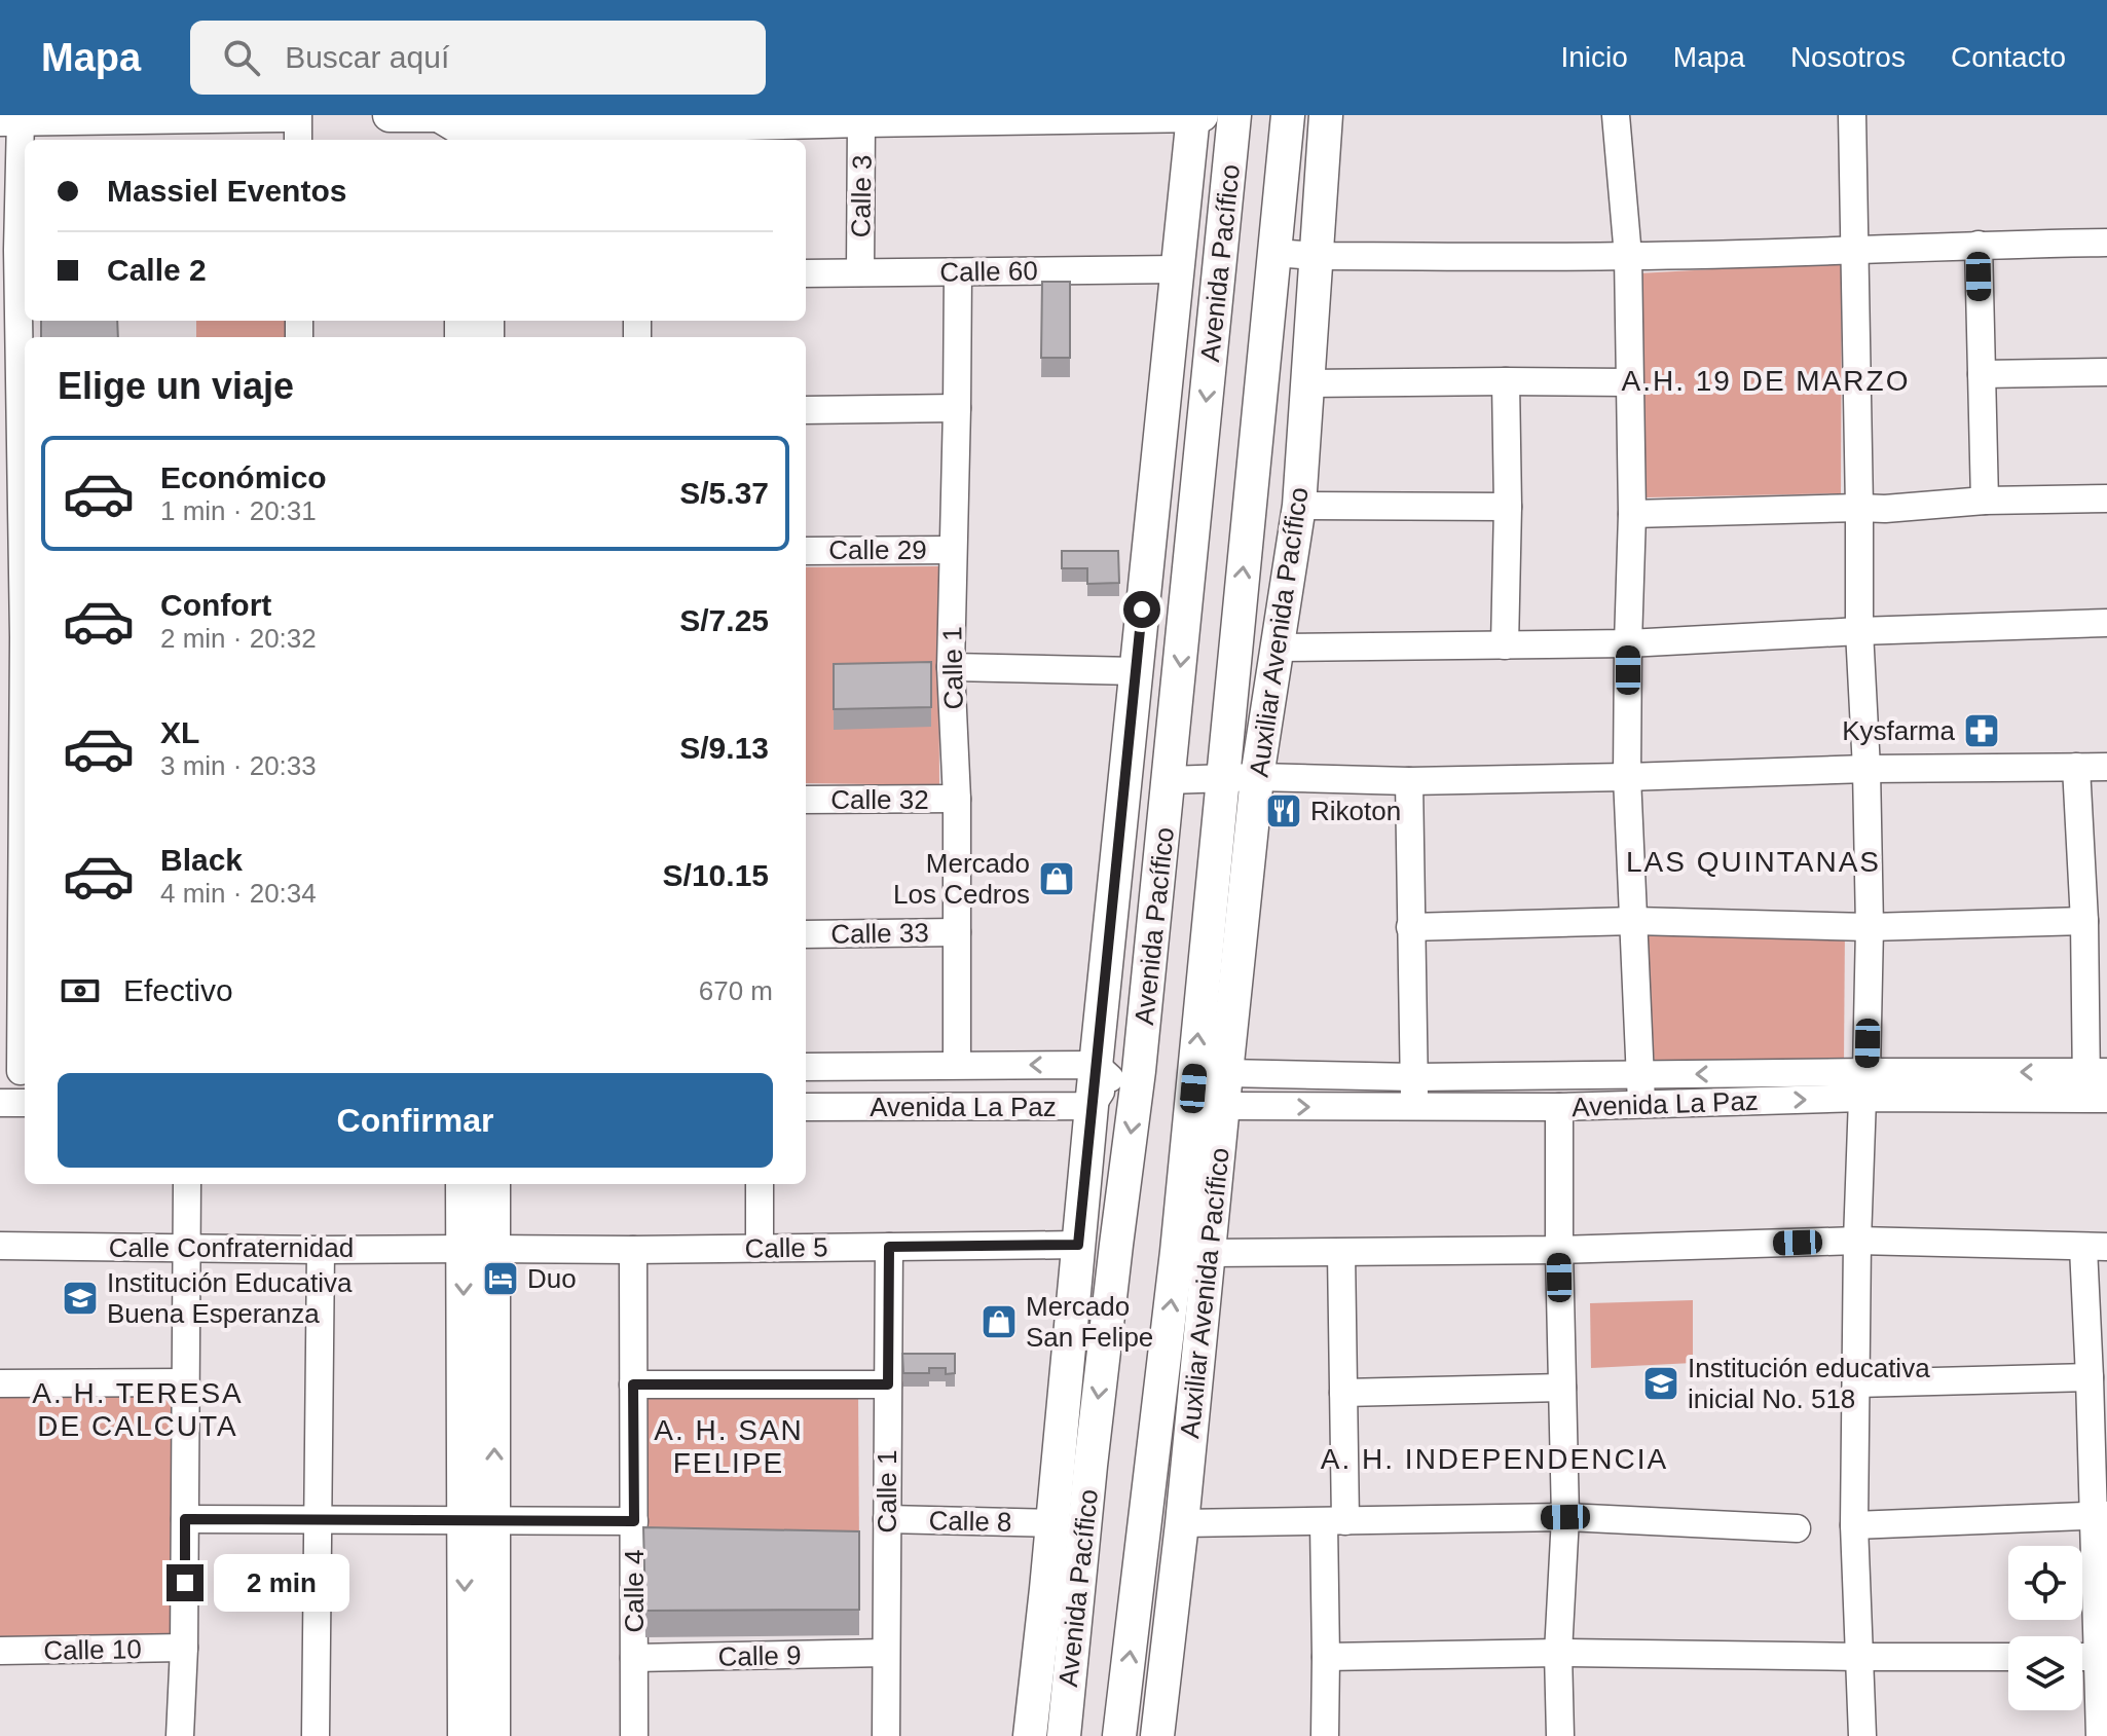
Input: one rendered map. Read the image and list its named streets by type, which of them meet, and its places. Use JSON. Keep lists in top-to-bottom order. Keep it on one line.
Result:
{"streets":{"main road":["Avenida Pacífico","Auxiliar Avenida Pacífico"],"street":["Calle 3","Calle 60","Calle 29","Calle 1","Calle 32","Calle 33","Avenida La Paz","Calle Confraternidad","Calle 5","Calle 8","Calle 4","Calle 10","Calle 9"]},"crossings":[["Calle 3","Calle 60"],["Calle 60","Calle 1"],["Calle 29","Calle 1"],["Auxiliar Avenida Pacífico","Avenida La Paz"],["Calle 1","Calle 32"],["Calle 1","Calle 33"],["Calle 1","Calle 5"],["Calle 1","Calle 8"],["Calle 1","Calle 9"],["Calle Confraternidad","Calle 5"],["Calle 5","Calle 4"],["Calle 4","Calle 9"]],"districts":["A.H. 19 DE MARZO","LAS QUINTANAS","A. H. TERESA DE CALCUTA","A. H. SAN FELIPE","A. H. INDEPENDENCIA"],"places":{"pharmacy":["Kysfarma"],"restaurant":["Rikoton"],"shop":["Mercado Los Cedros","Mercado San Felipe"],"hotel":["Duo"],"school or university":["Institución Educativa Buena Esperanza","Institución educativa inicial No. 518"]},"page":{"header":"Mapa","search":"Buscar aquí","nav":["Inicio","Mapa","Nosotros","Contacto"],"banner":["Massiel Eventos","Calle 2"],"heading":"Elige un viaje","list":[{"name":"Económico","note":"1 min · 20:31","value":"S/5.37"},{"name":"Confort","note":"2 min · 20:32","value":"S/7.25"},{"name":"XL","note":"3 min · 20:33","value":"S/9.13"},{"name":"Black","note":"4 min · 20:34","value":"S/10.15"}],"pay":["Efectivo","670 m"],"buttons":"Confirmar","bubble":"2 min"}}
